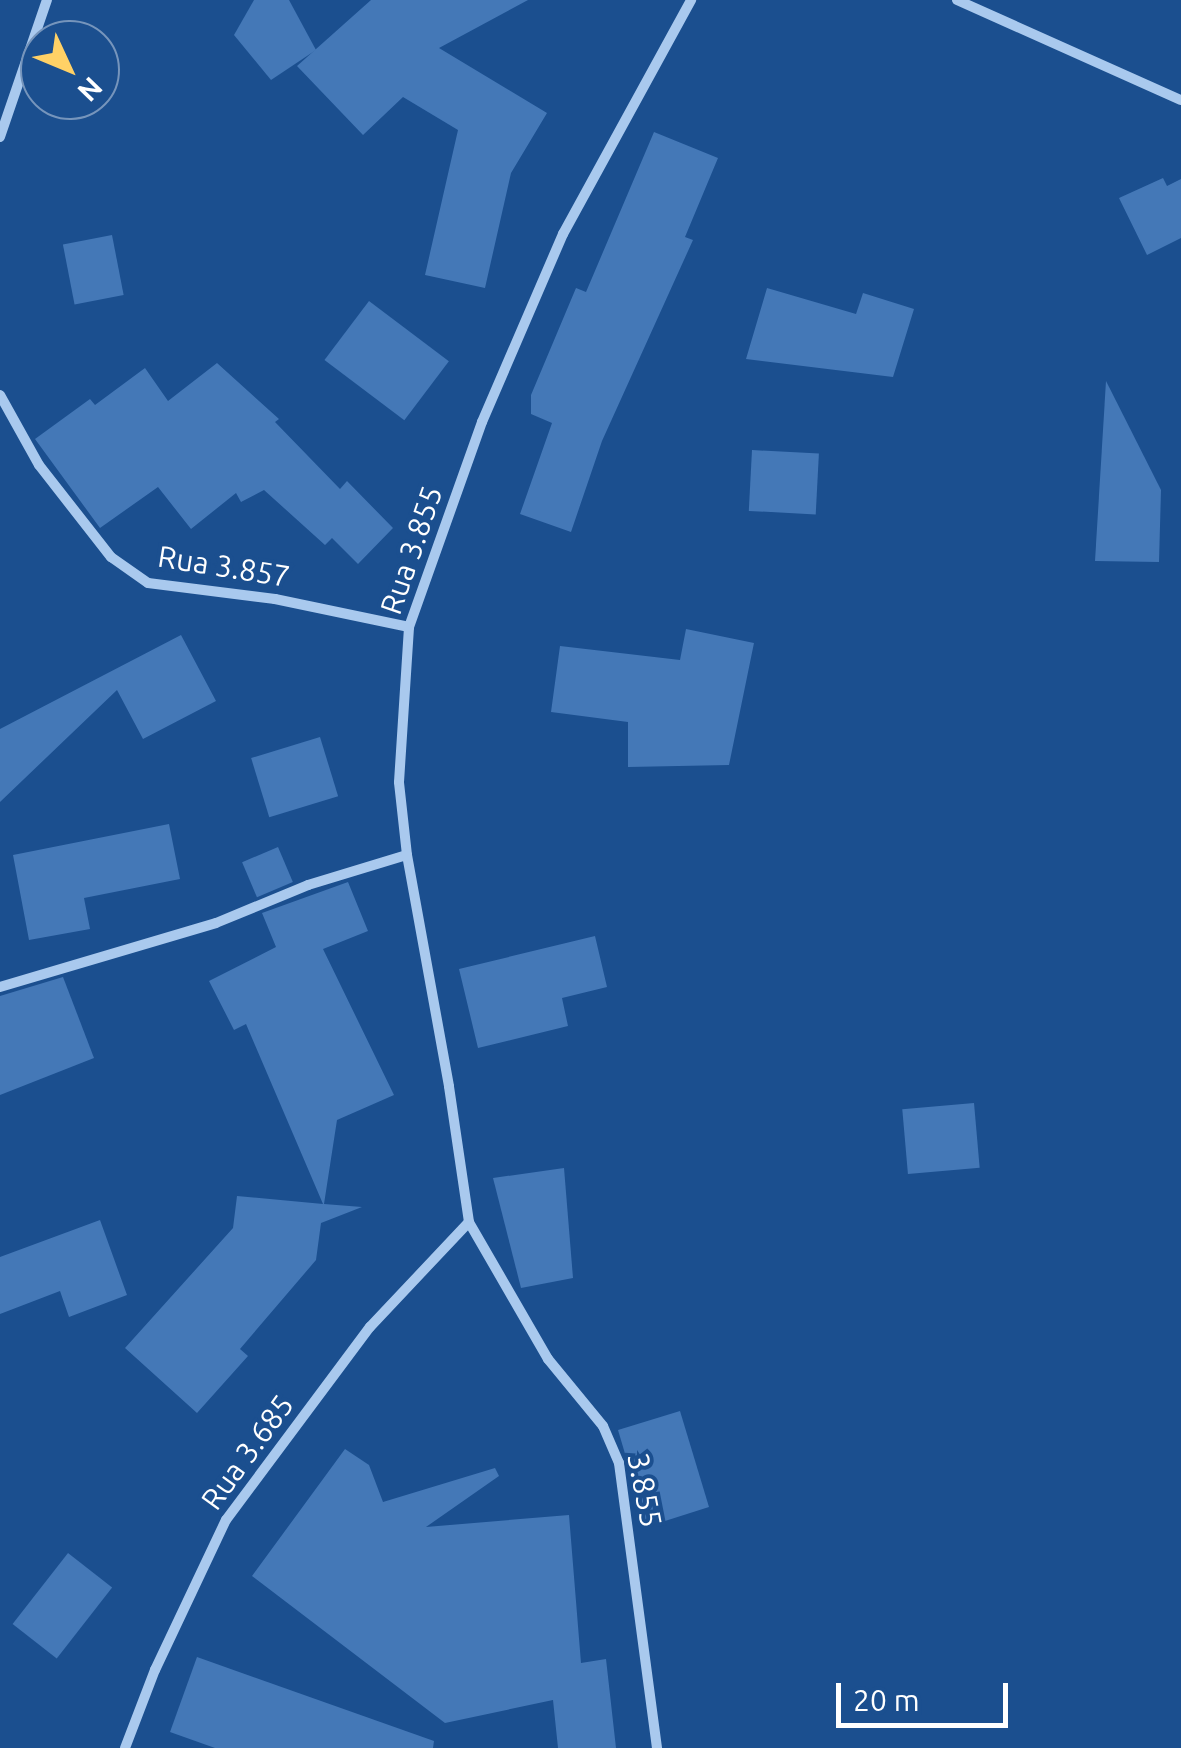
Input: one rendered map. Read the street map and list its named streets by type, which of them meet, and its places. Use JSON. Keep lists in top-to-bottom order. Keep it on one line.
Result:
{"streets":{"street":["Rua 3.855","Rua 3.857","Rua 3.685","3.855"]},"crossings":[["Rua 3.855","Rua 3.857"],["Rua 3.855","Rua 3.685"],["Rua 3.855","3.855"],["Rua 3.685","3.855"]],"scale_bar":"20 m","north":"bottom right"}
